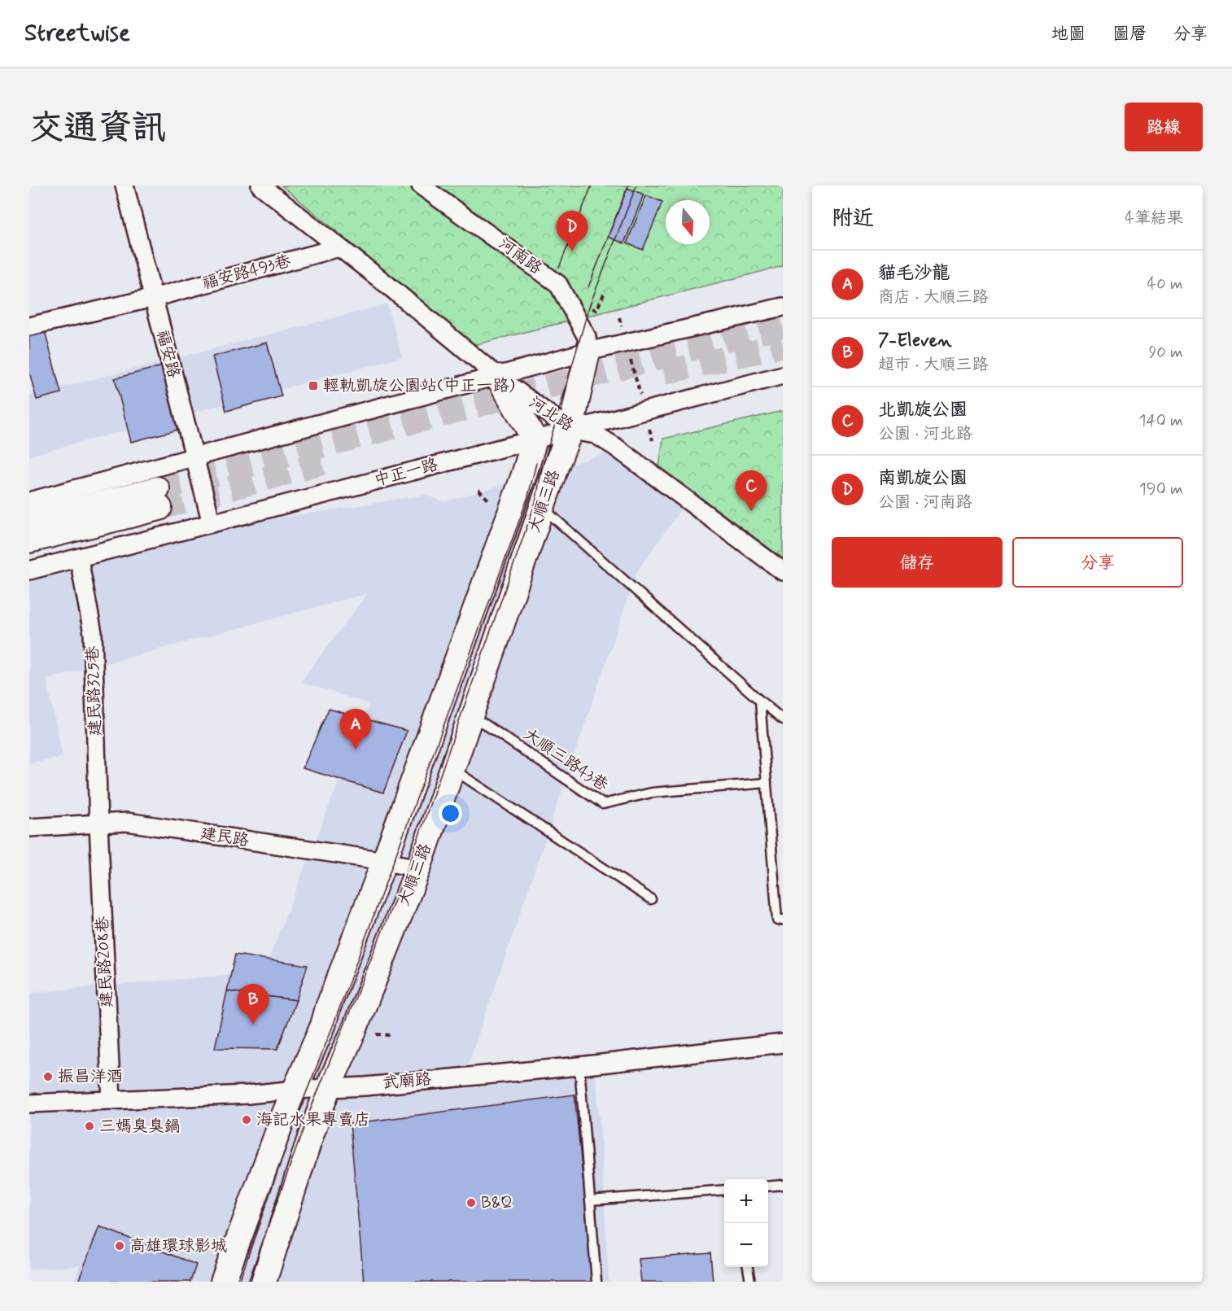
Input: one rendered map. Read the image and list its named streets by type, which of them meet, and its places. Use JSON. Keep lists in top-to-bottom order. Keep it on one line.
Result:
{"streets":{"street":["河南路","福安路493巷","福安路","河北路","中正一路","大順三路","建民路325巷","建民路","建民路208巷","武廟路"],"lane":["大順三路43巷"]},"crossings":[["河南路","大順三路"],["福安路493巷","福安路"],["福安路493巷","河北路"],["福安路","中正一路"],["河北路","中正一路"],["河北路","大順三路"],["中正一路","大順三路"],["中正一路","建民路325巷"],["大順三路","大順三路43巷"],["大順三路","建民路"],["大順三路","武廟路"],["建民路325巷","建民路"],["建民路325巷","建民路208巷"],["建民路","建民路208巷"],["建民路208巷","武廟路"]],"places":{"transit":["輕軌凱旋公園站(中正一路)"],"other":["振昌洋酒","海記水果專賣店","三媽臭臭鍋","B&Q","高雄環球影城"]},"north":"bottom","page":{"header":"Streetwise","nav":["地圖","圖層","分享"],"buttons":["路線",["儲存","分享"]],"title":"交通資訊","heading":["附近","4筆結果"],"pins":["D","C","A","B"],"list":[{"mark":"A","name":"貓毛沙龍","note":"商店 · 大順三路","value":"40 m"},{"mark":"B","name":"7-Eleven","note":"超市 · 大順三路","value":"90 m"},{"mark":"C","name":"北凱旋公園","note":"公園 · 河北路","value":"140 m"},{"mark":"D","name":"南凱旋公園","note":"公園 · 河南路","value":"190 m"}],"map_buttons":["+","−"]}}
